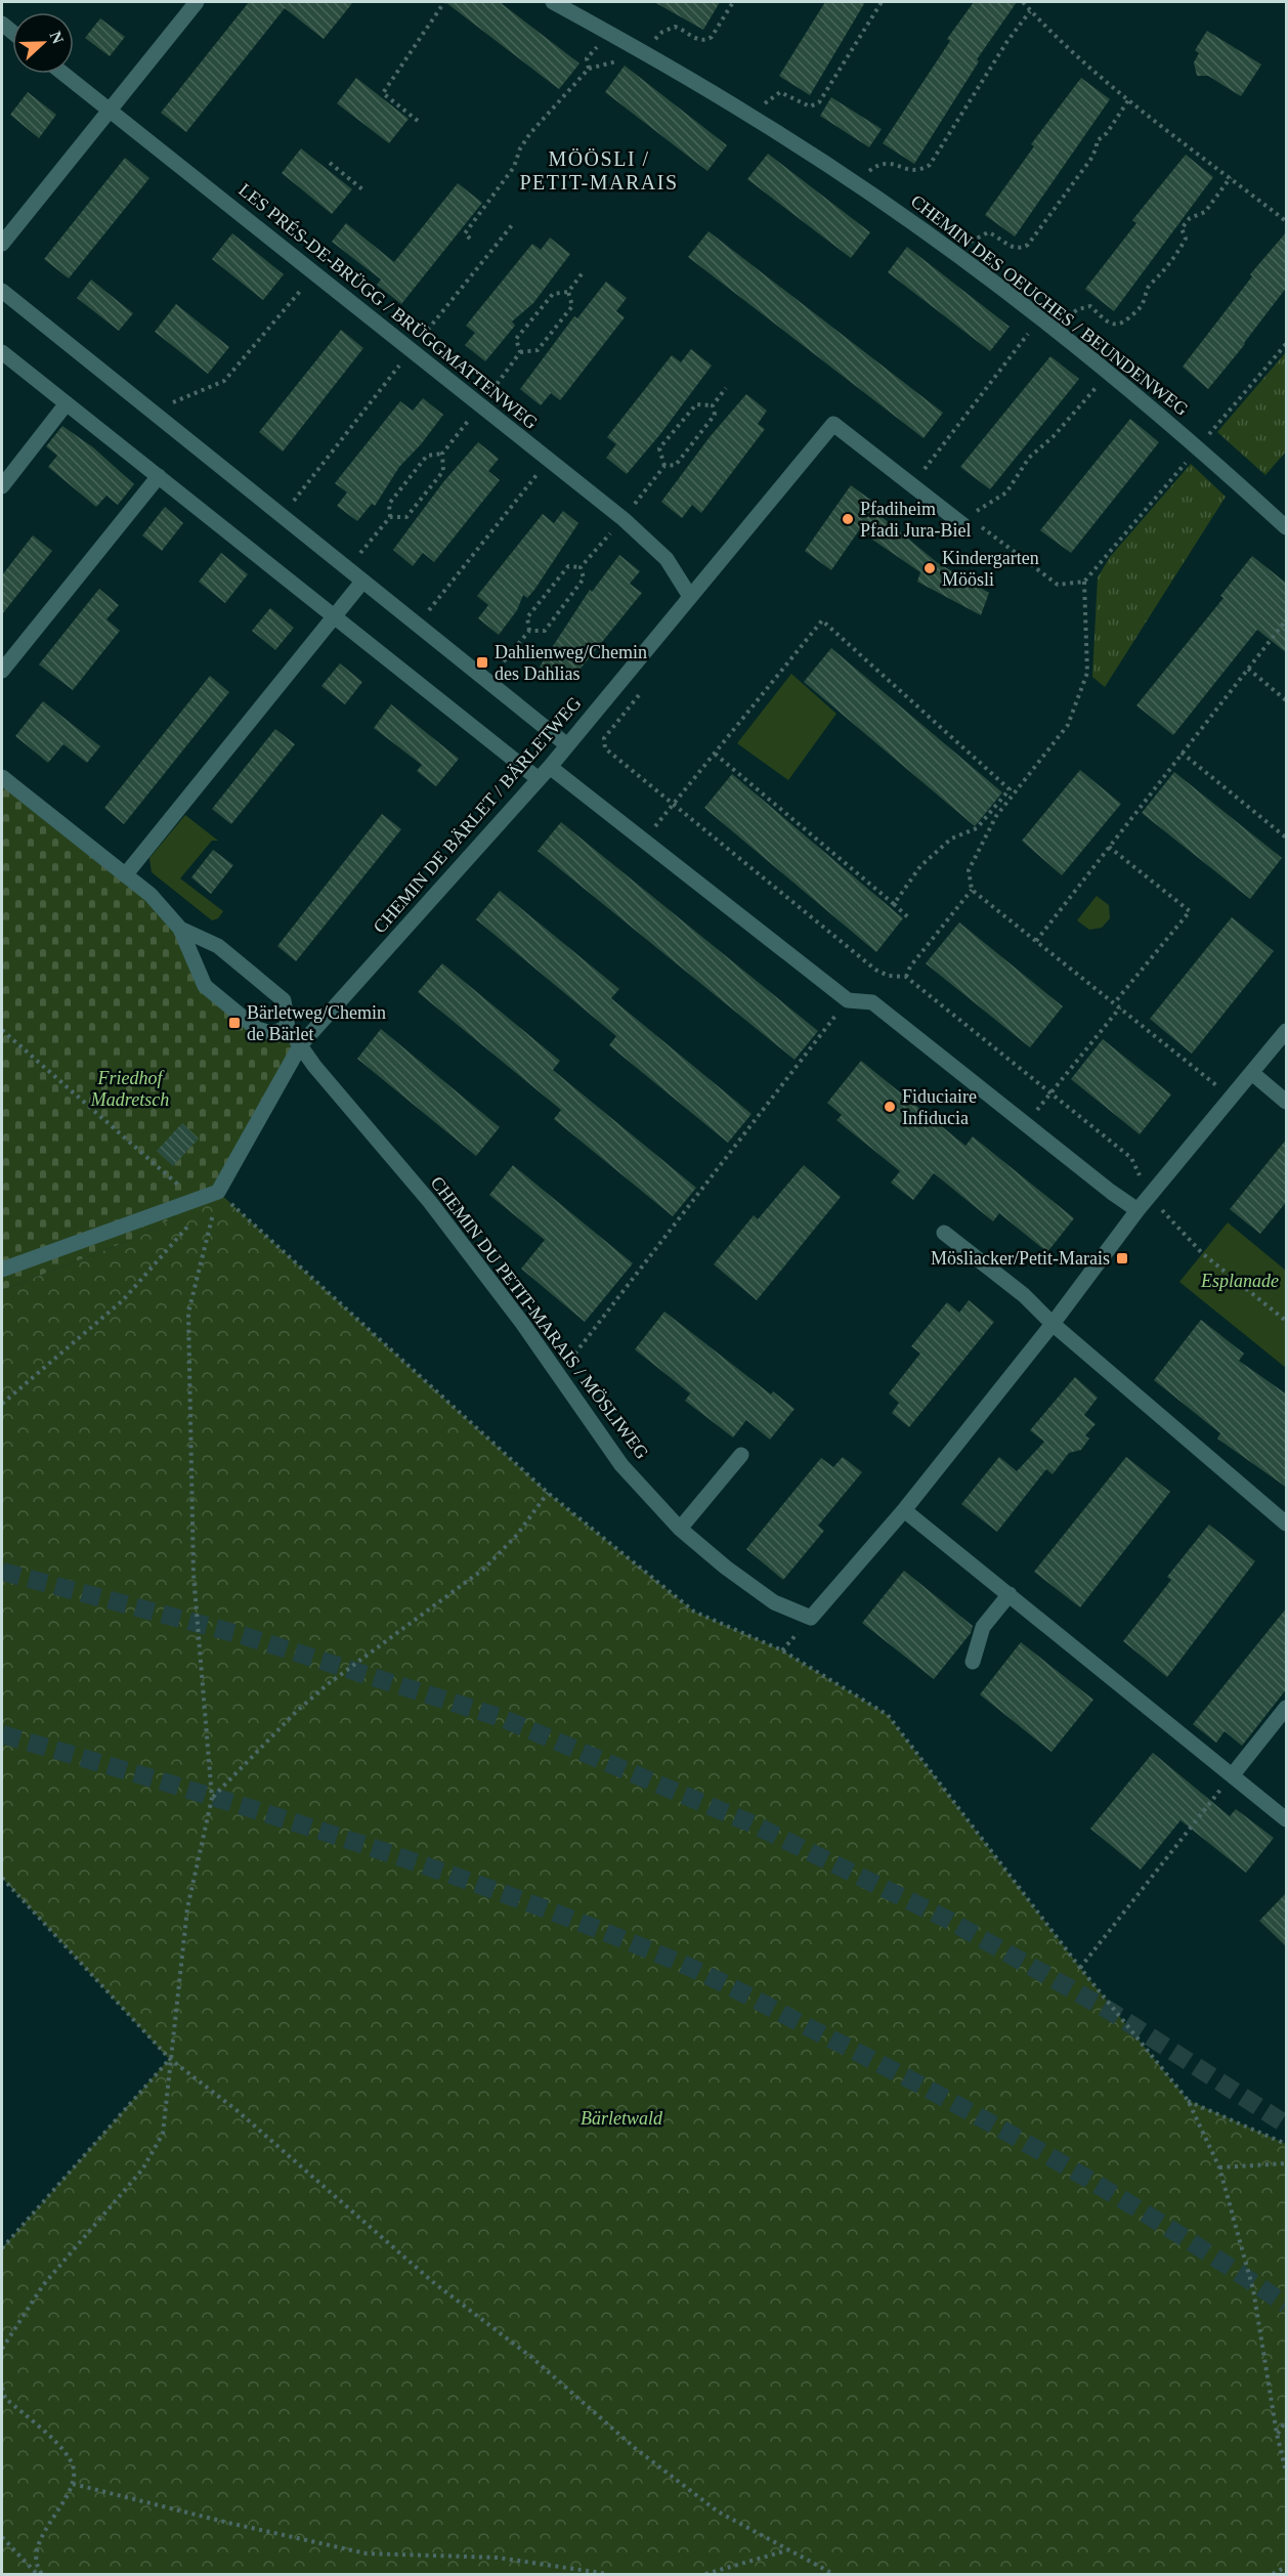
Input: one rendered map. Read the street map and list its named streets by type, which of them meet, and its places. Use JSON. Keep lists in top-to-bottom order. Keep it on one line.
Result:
{"streets":{"street":["CHEMIN DES OEUCHES / BEUNDENWEG","LES PRÉS-DE-BRÜGG / BRÜGGMATTENWEG","CHEMIN DE BÄRLET / BÄRLETWEG","CHEMIN DU PETIT-MARAIS / MÖSLIWEG"]},"crossings":[["LES PRÉS-DE-BRÜGG / BRÜGGMATTENWEG","CHEMIN DE BÄRLET / BÄRLETWEG"],["CHEMIN DE BÄRLET / BÄRLETWEG","CHEMIN DU PETIT-MARAIS / MÖSLIWEG"]],"districts":["MÖÖSLI / PETIT-MARAIS"],"parks":["Friedhof Madretsch","Esplanade","Bärletwald"],"places":{"other":["Pfadiheim Pfadi Jura-Biel","Kindergarten Möösli","Fiduciaire Infiducia"],"transit":["Dahlienweg/Chemin des Dahlias","Bärletweg/Chemin de Bärlet","Mösliacker/Petit-Marais"]},"north":"right"}
